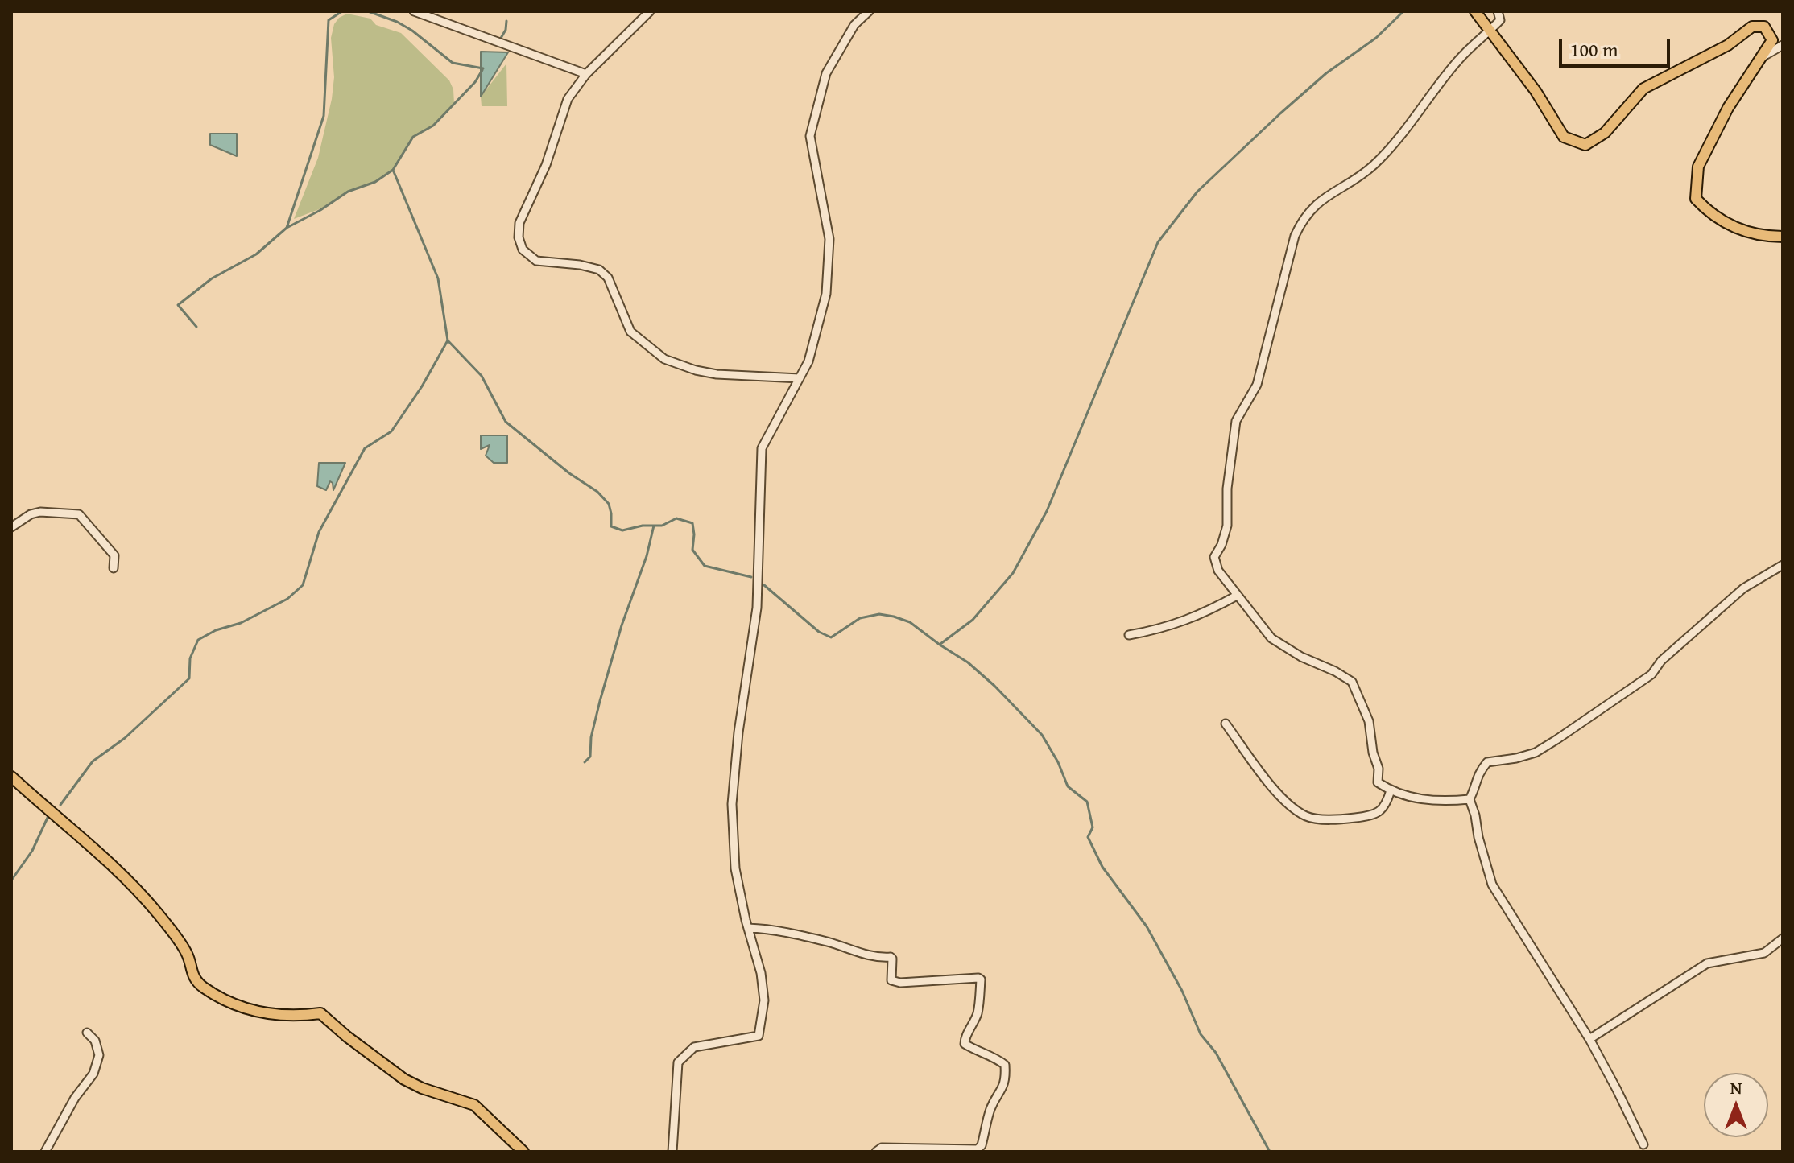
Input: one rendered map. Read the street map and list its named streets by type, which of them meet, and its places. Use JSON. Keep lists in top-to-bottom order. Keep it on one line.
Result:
{"scale_bar":"100 m","north":"top"}
